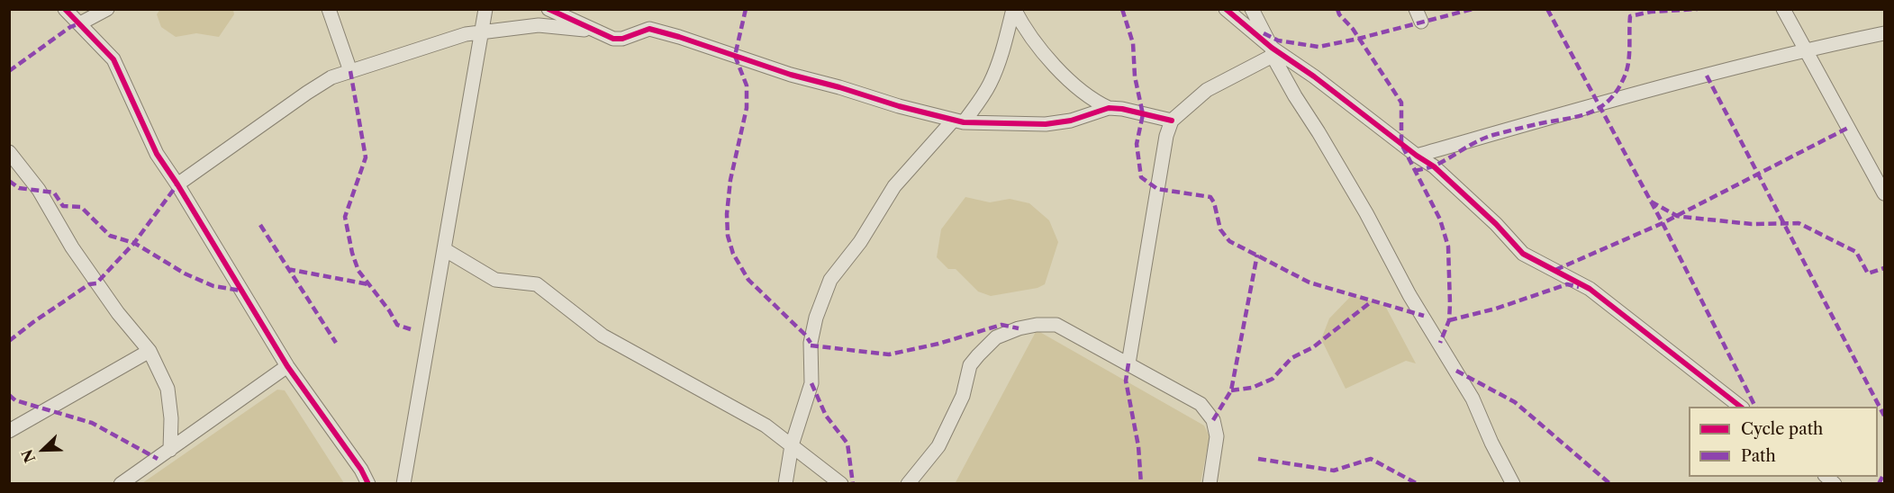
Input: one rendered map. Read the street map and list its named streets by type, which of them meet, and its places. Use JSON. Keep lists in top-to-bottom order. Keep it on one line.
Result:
{"legend":["Cycle path","Path"],"north":"bottom left"}
